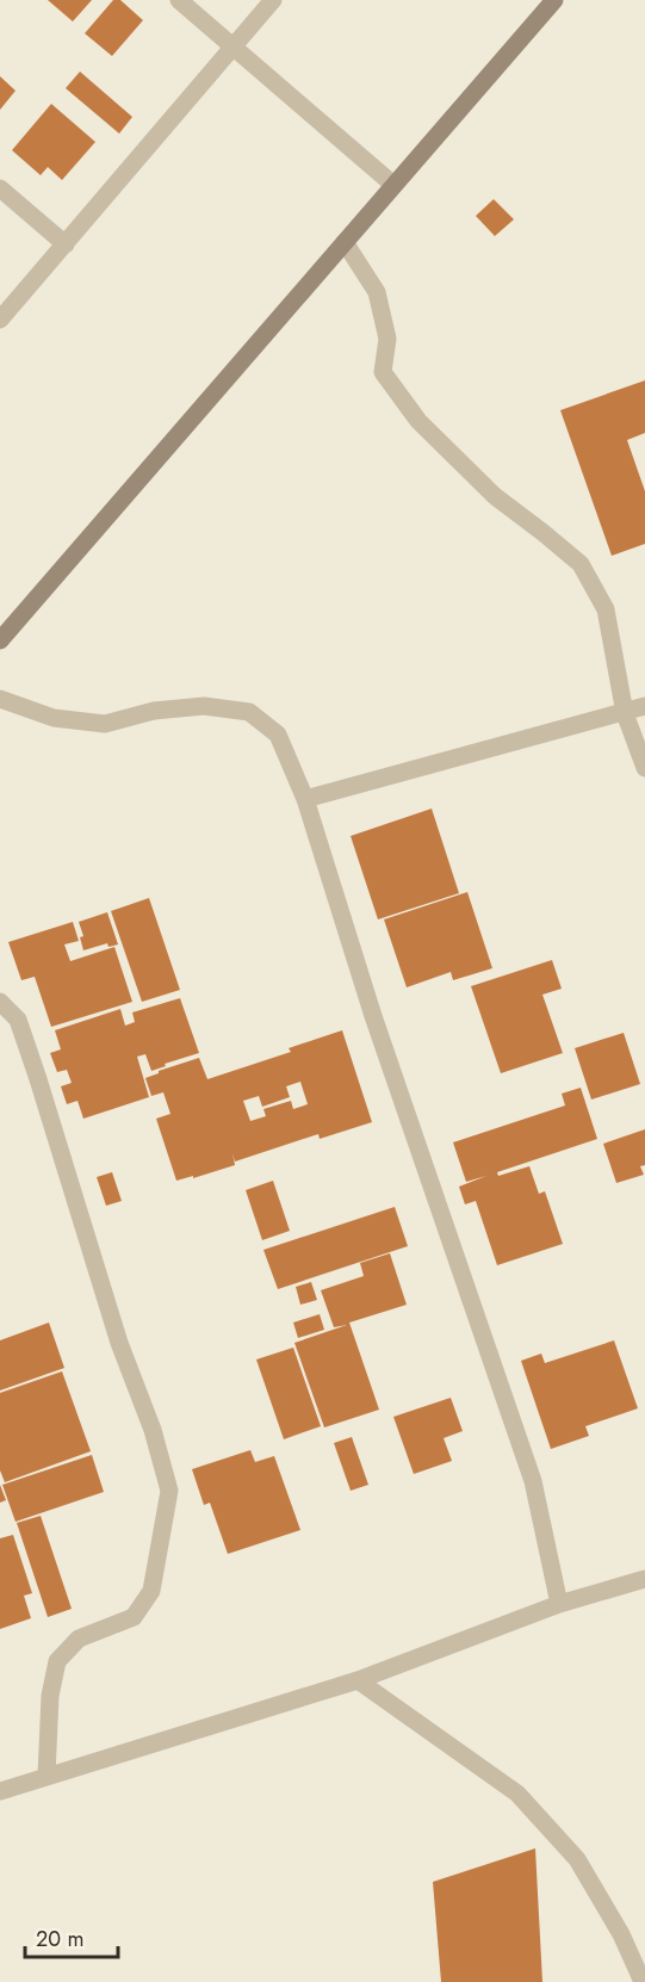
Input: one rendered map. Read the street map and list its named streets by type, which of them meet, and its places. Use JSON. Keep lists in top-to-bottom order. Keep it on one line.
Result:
{"scale_bar":"20 m"}
